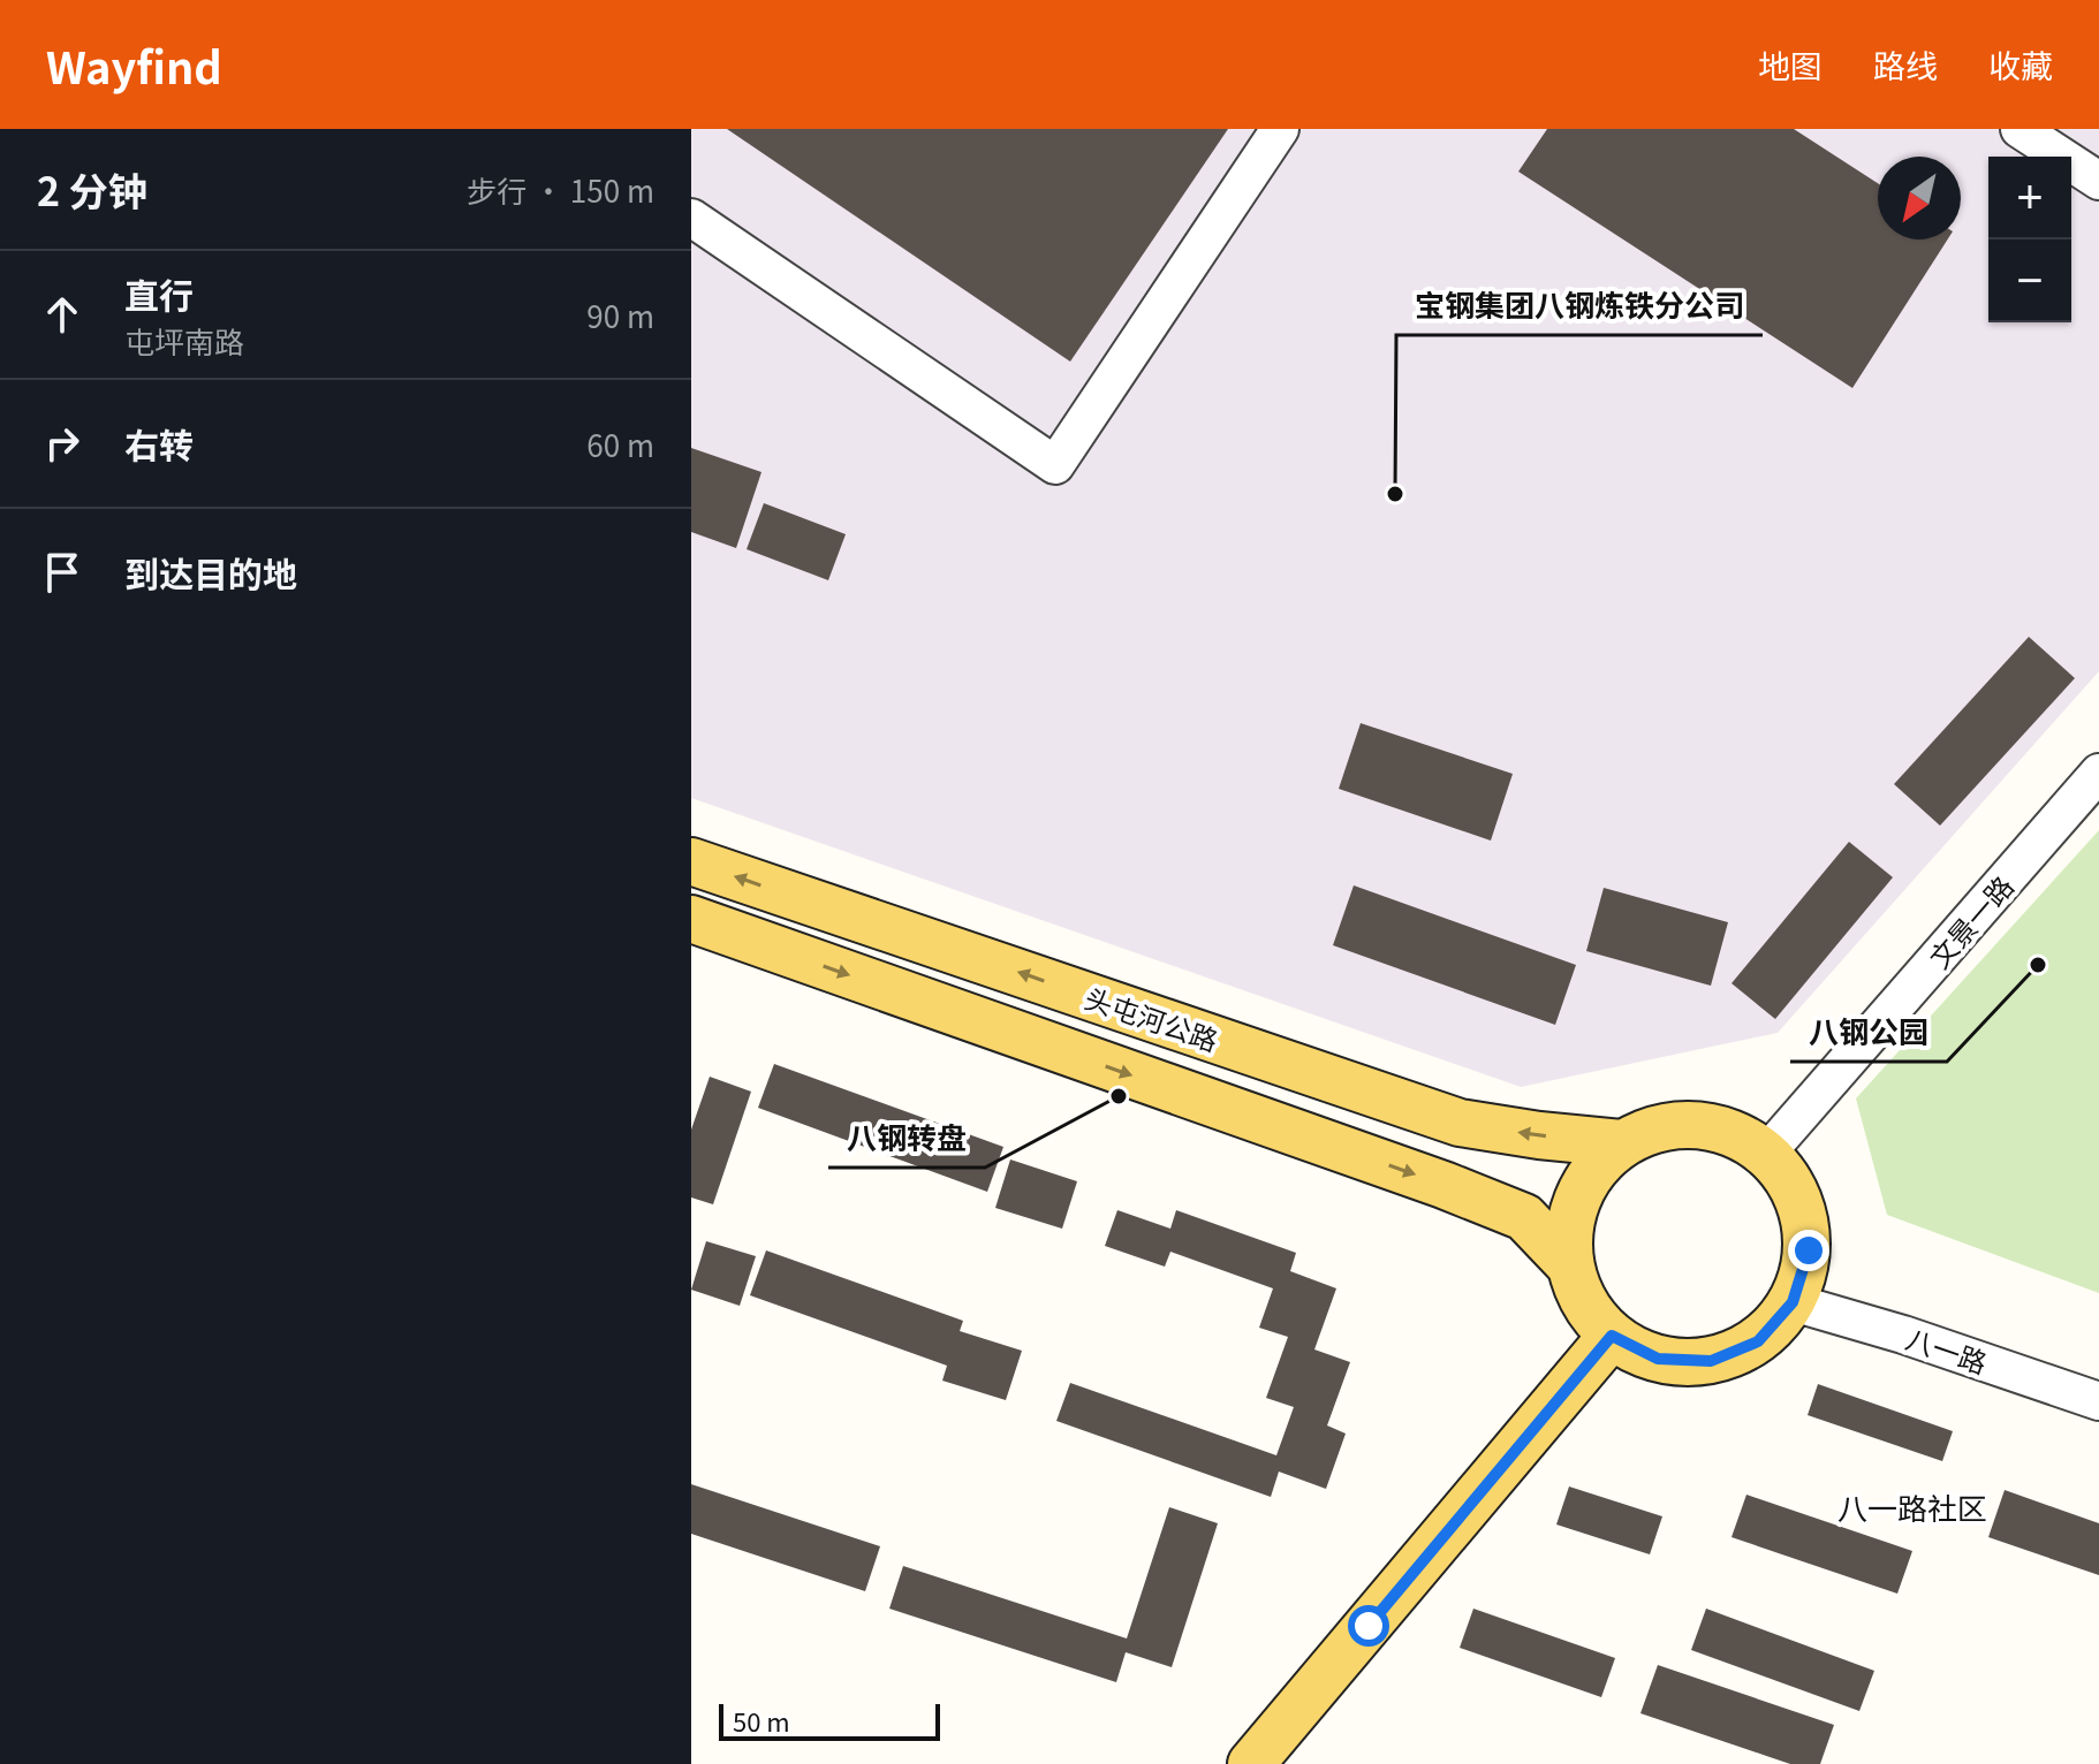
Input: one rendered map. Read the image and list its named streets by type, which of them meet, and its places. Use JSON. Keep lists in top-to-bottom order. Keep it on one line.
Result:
{"streets":{"main road":["头屯河公路"],"street":["文景一路","八一路"]},"crossings":[["文景一路","头屯河公路"],["文景一路","八一路"],["头屯河公路","八一路"]],"districts":["八一路社区"],"places":["宝钢集团八钢炼铁分公司","八钢公园","八钢转盘"],"scale_bar":"50 m","north":"bottom left","page":{"header":"Wayfind","nav":["地图","路线","收藏"],"heading":["2 分钟","步行 · 150 m"],"map_buttons":["+","−"],"list":[["直行","屯坪南路","90 m"],["右转","60 m"],"到达目的地"],"scale":"50 m"}}
